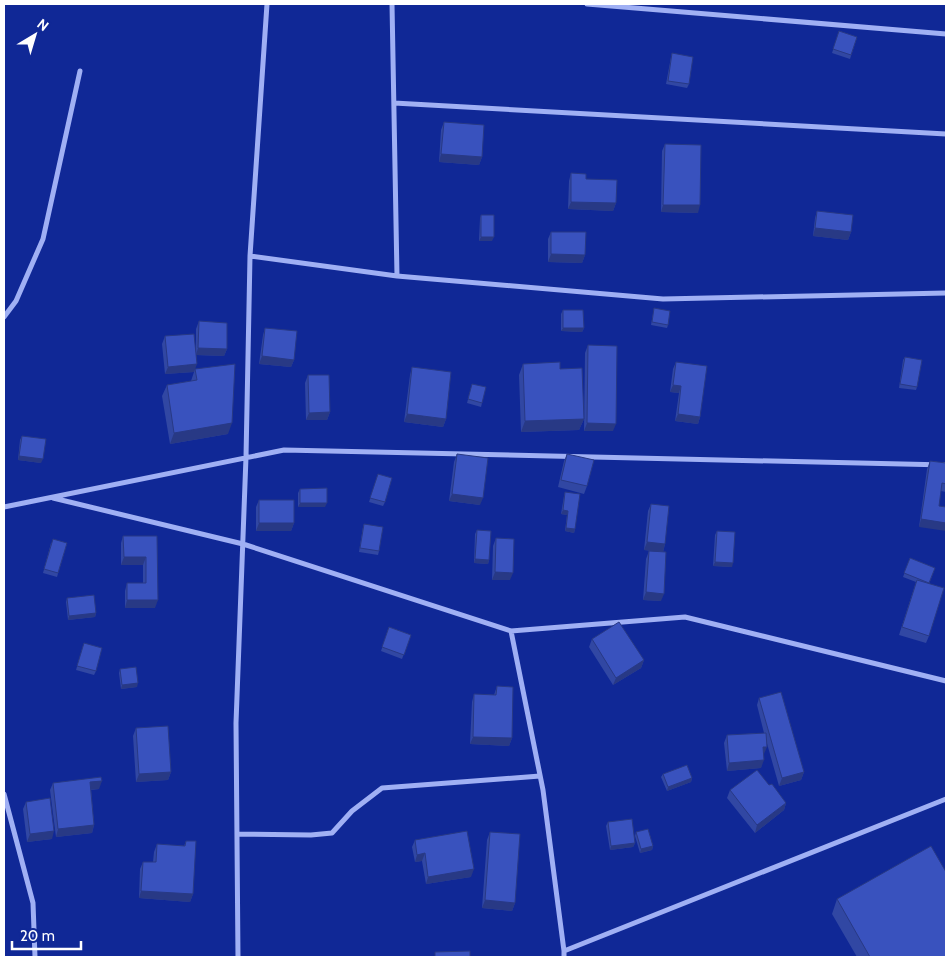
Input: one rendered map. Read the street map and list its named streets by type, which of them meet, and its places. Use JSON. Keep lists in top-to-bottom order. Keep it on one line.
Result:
{"scale_bar":"20 m","north":"top right"}
